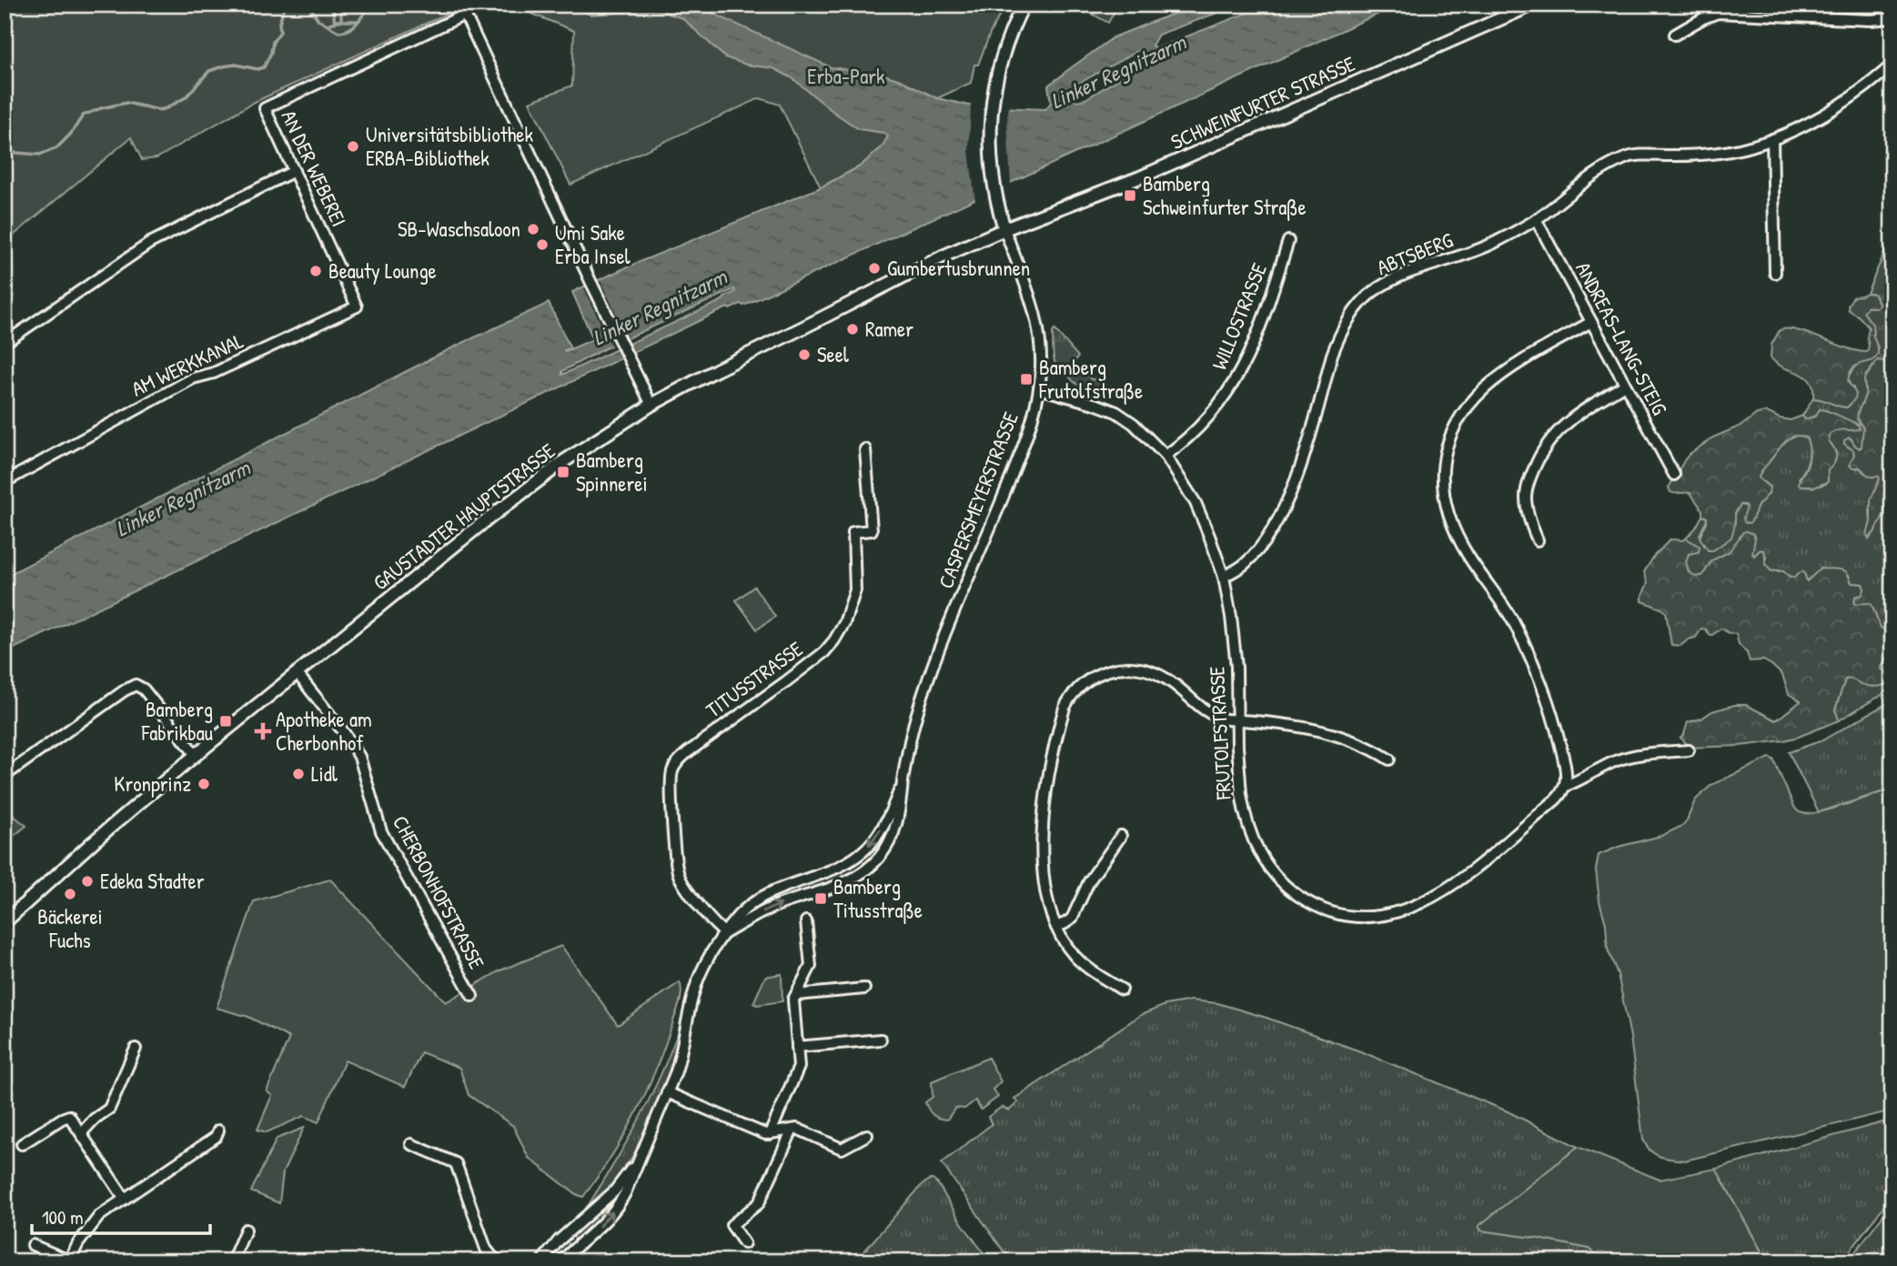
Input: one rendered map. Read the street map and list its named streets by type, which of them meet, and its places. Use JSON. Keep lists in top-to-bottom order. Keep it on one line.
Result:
{"streets":{"street":["SCHWEINFURTER STRASSE","AN DER WEBEREI","ABTSBERG","WILLOSTRASSE","ANDREAS-LANG-STEIG","AM WERKKANAL","CASPERSMEYERSTRASSE","GAUSTADTER HAUPTSTRASSE","TITUSSTRASSE","FRUTOLFSTRASSE","CHERBONHOFSTRASSE"]},"crossings":[["SCHWEINFURTER STRASSE","CASPERSMEYERSTRASSE"],["SCHWEINFURTER STRASSE","GAUSTADTER HAUPTSTRASSE"],["AN DER WEBEREI","AM WERKKANAL"],["AN DER WEBEREI","GAUSTADTER HAUPTSTRASSE"],["ABTSBERG","ANDREAS-LANG-STEIG"],["ABTSBERG","FRUTOLFSTRASSE"],["WILLOSTRASSE","FRUTOLFSTRASSE"],["CASPERSMEYERSTRASSE","GAUSTADTER HAUPTSTRASSE"],["CASPERSMEYERSTRASSE","TITUSSTRASSE"],["CASPERSMEYERSTRASSE","FRUTOLFSTRASSE"],["GAUSTADTER HAUPTSTRASSE","CHERBONHOFSTRASSE"]],"water":["Linker Regnitzarm"],"parks":["Erba-Park"],"places":{"other":["Universitätsbibliothek ERBA-Bibliothek","SB-Waschsaloon","Umi Sake Erba Insel","Gumbertusbrunnen","Beauty Lounge","Ramer","Seel","Lidl","Kronprinz","Edeka Stadter","Bäckerei Fuchs"],"transit":["Bamberg Schweinfurter Straße","Bamberg Frutolfstraße","Bamberg Spinnerei","Bamberg Fabrikbau","Bamberg Titusstraße"],"health":["Apotheke am Cherbonhof"]},"scale_bar":"100 m"}
